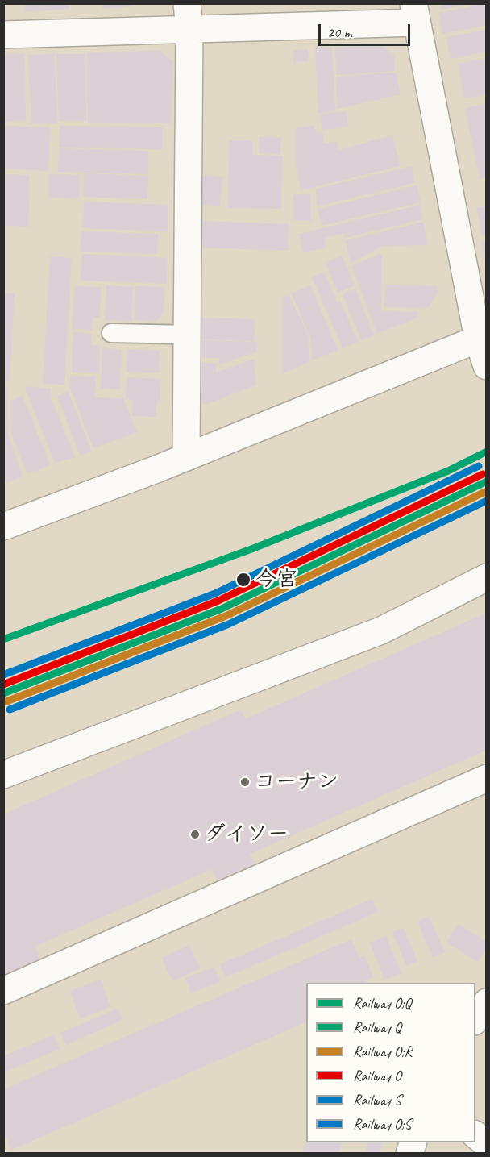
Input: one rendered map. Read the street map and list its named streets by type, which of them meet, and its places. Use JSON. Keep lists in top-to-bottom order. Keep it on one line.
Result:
{"places":["今宮","コーナン","ダイソー"],"lines":["rail line Q","rail line O;S","rail line O","rail line O;Q","rail line O;R","rail line S"],"legend":["Railway O;Q","Railway Q","Railway O;R","Railway O","Railway S","Railway O;S"],"scale_bar":"20 m"}
